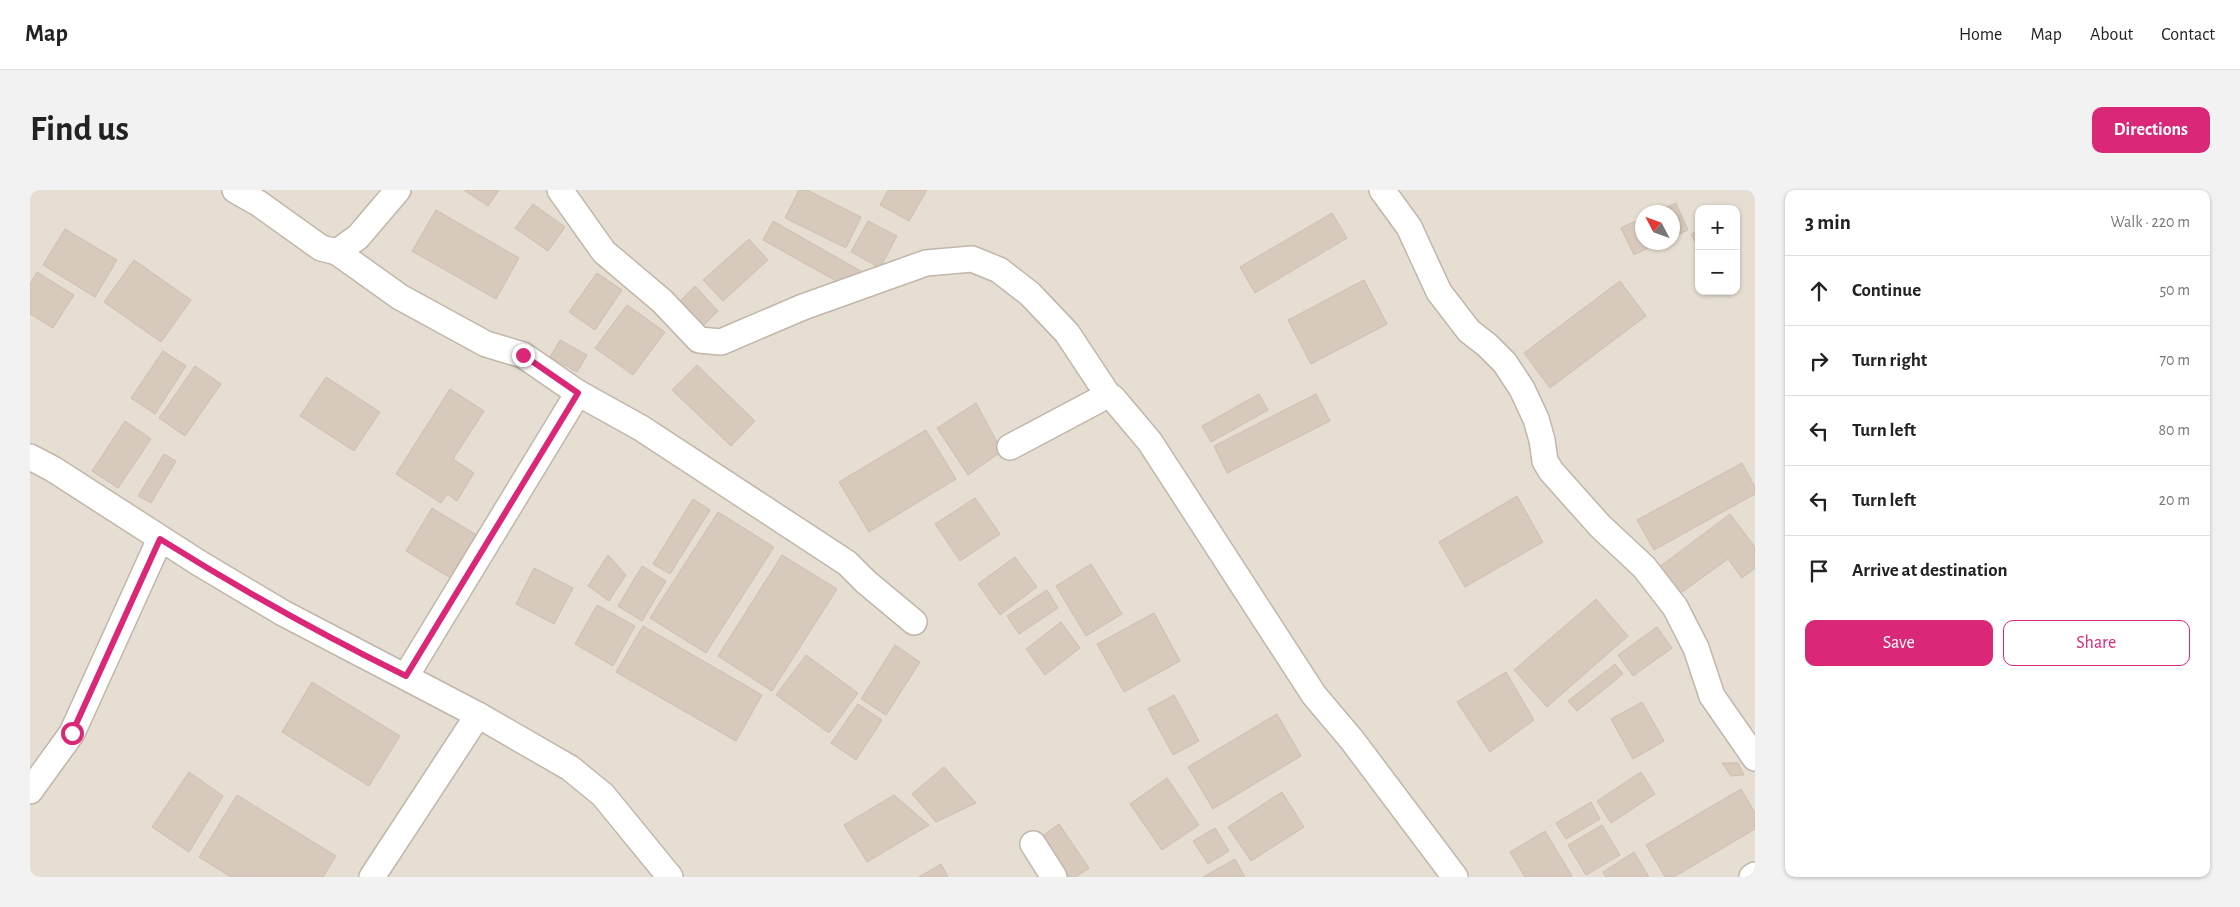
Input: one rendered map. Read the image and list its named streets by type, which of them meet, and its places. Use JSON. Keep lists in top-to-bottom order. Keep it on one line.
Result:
{"north":"top left","page":{"header":"Map","nav":["Home","Map","About","Contact"],"buttons":["Directions",["Save","Share"]],"title":"Find us","heading":["3 min","Walk · 220 m"],"map_buttons":["+","−"],"list":[["Continue","50 m"],["Turn right","70 m"],["Turn left","80 m"],["Turn left","20 m"],"Arrive at destination"]}}
